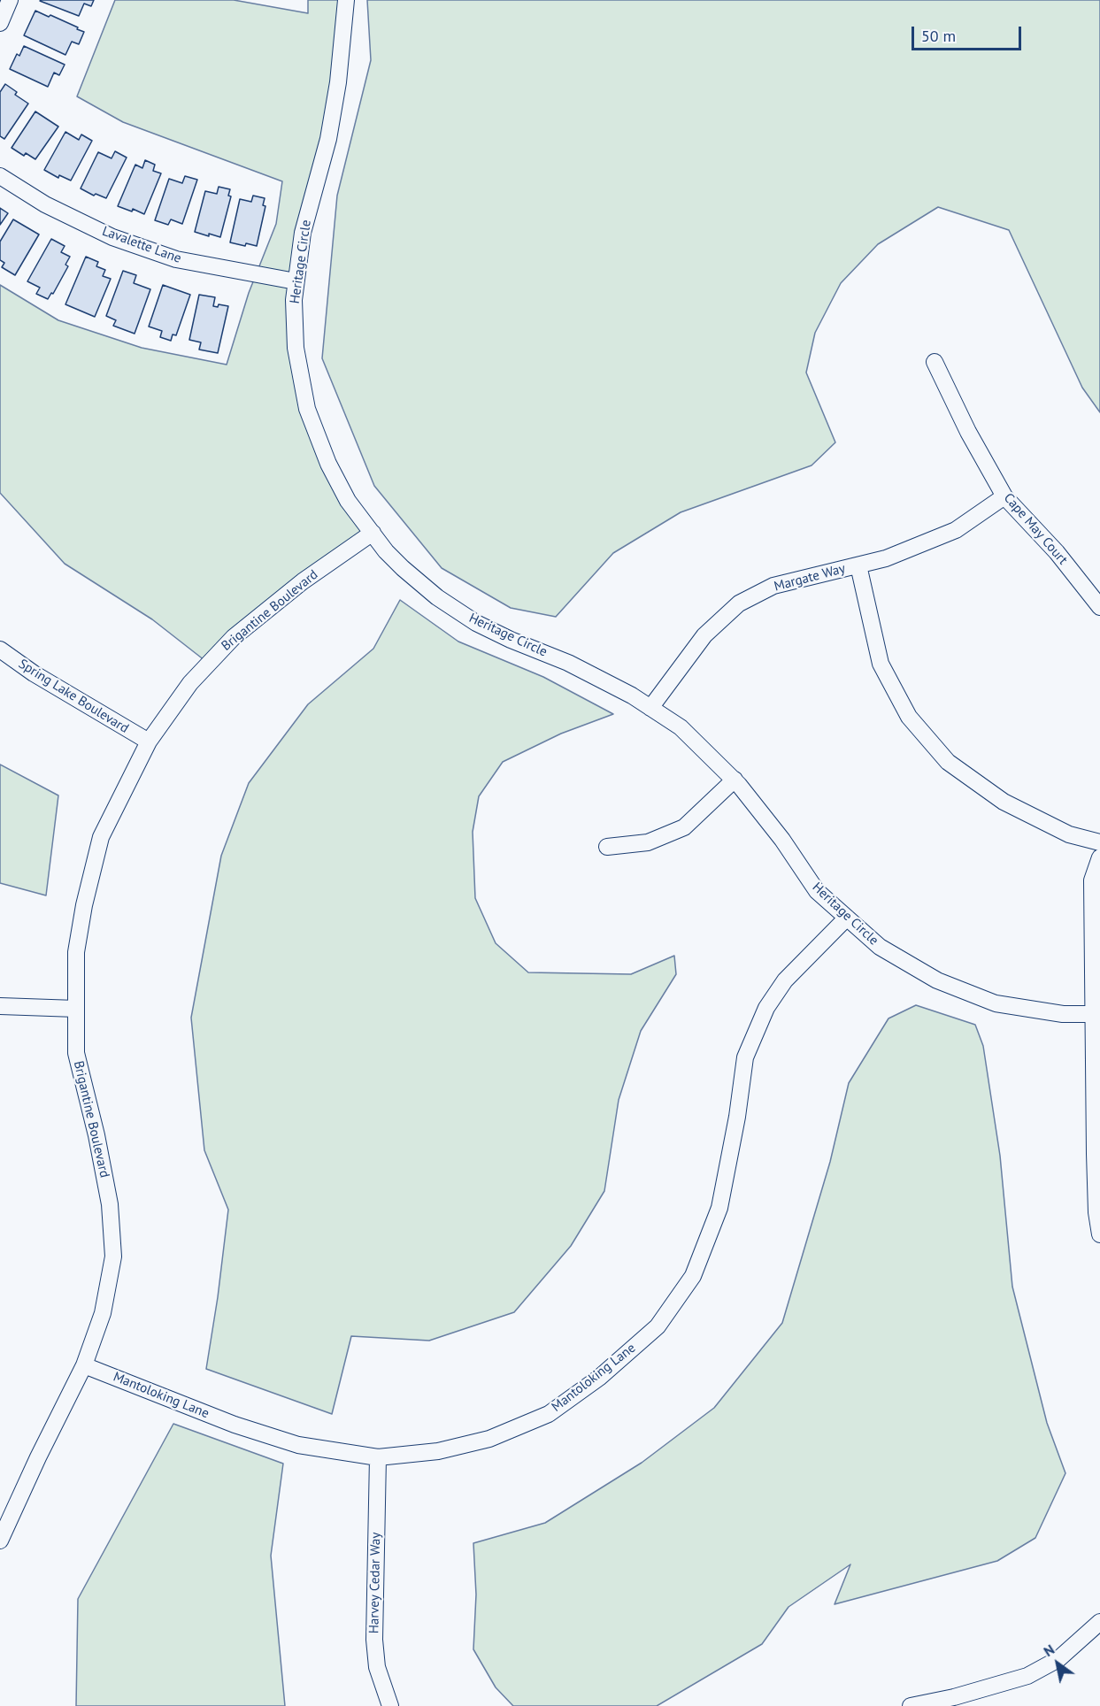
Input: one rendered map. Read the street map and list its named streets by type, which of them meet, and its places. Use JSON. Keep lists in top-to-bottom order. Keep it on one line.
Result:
{"streets":{"street":["Lavalette Lane","Heritage Circle","Cape May Court","Margate Way","Brigantine Boulevard","Spring Lake Boulevard","Mantoloking Lane","Harvey Cedar Way"]},"crossings":[["Lavalette Lane","Heritage Circle"],["Heritage Circle","Margate Way"],["Heritage Circle","Brigantine Boulevard"],["Heritage Circle","Mantoloking Lane"],["Cape May Court","Margate Way"],["Brigantine Boulevard","Spring Lake Boulevard"],["Brigantine Boulevard","Mantoloking Lane"],["Mantoloking Lane","Harvey Cedar Way"]],"scale_bar":"50 m","north":"top left"}
